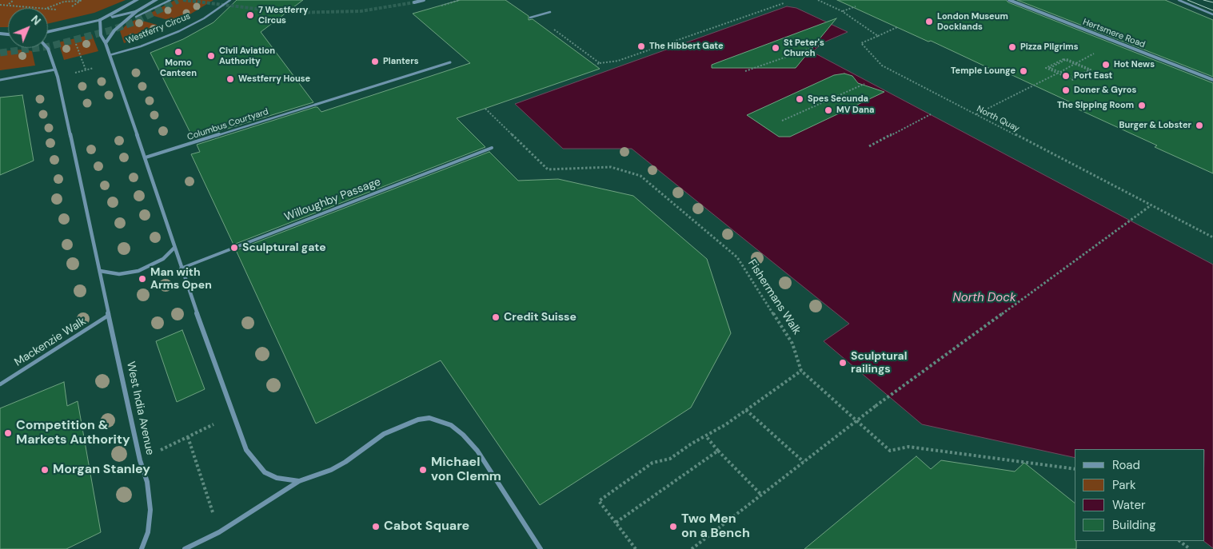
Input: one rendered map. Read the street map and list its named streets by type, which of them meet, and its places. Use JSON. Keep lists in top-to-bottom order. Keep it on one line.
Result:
{"streets":{"street":["Hertsmere Road","West India Avenue"],"lane":["Westferry Circus","Columbus Courtyard","Willoughby Passage","Mackenzie Walk"],"path":["North Quay","Fishermans Walk"]},"crossings":[["Mackenzie Walk","West India Avenue"]],"water":["North Dock"],"places":["7 Westferry Circus","London Museum Docklands","The Hibbert Gate","Pizza Pilgrims","St Peter's Church","Momo Canteen","Civil Aviation Authority","Planters","Hot News","Temple Lounge","Port East","Westferry House","Doner & Gyros","Spes Secunda","The Sipping Room","MV Dana","Burger & Lobster","Sculptural gate","Man with Arms Open","Credit Suisse","Sculptural railings","Competition & Markets Authority","Morgan Stanley","Michael von Clemm","Cabot Square","Two Men on a Bench"],"legend":["Road","Park","Water","Building"],"north":"top right"}
